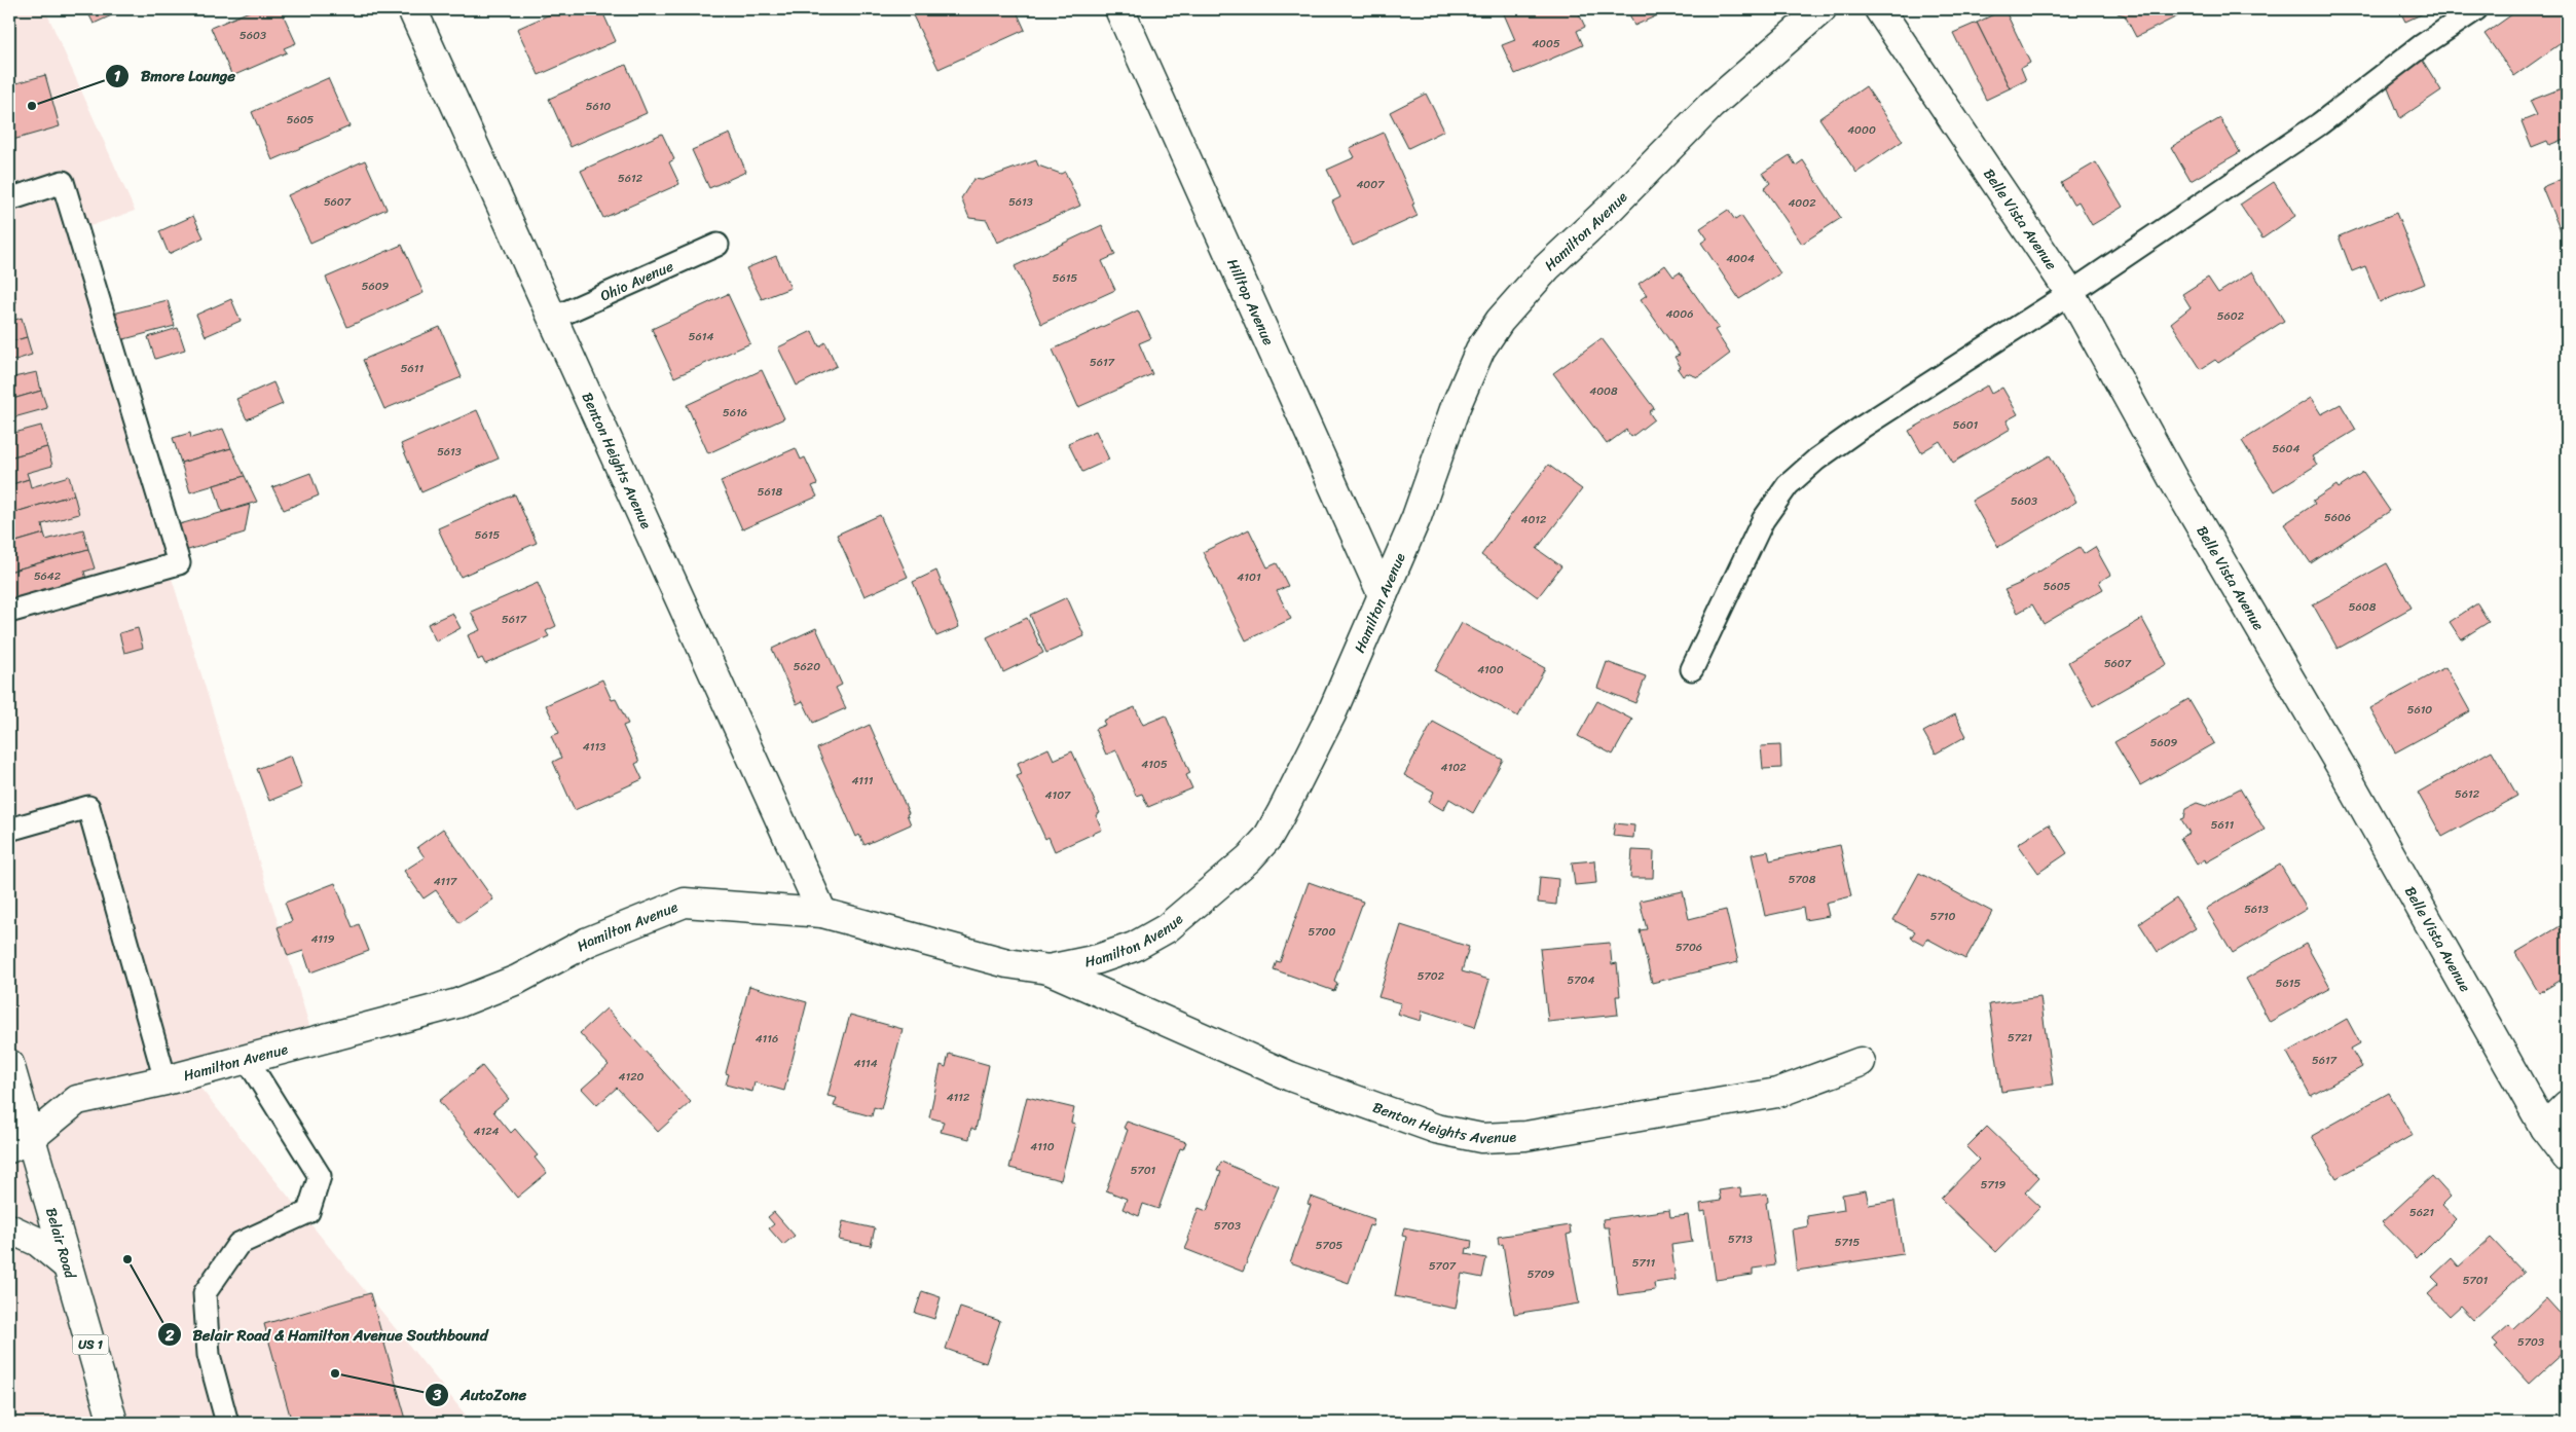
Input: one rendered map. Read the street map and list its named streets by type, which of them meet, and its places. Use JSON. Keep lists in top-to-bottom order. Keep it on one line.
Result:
{"streets":{"street":["Belle Vista Avenue","Hamilton Avenue","Hilltop Avenue","Benton Heights Avenue","Belair Road","US 1"],"lane":["Ohio Avenue"]},"crossings":[["Hamilton Avenue","Hilltop Avenue"],["Hamilton Avenue","Benton Heights Avenue"],["Hamilton Avenue","Belair Road"],["Ohio Avenue","Benton Heights Avenue"]],"places":["Bmore Lounge","Belair Road & Hamilton Avenue Southbound","AutoZone"],"house_numbers":["5603","4005","5610","5605","4000","5612","4007","5607","5613","4002","4004","5615","5609","4006","5602","5614","5617","5611","4008","5616","5601","5604","5613","5618","5603","5606","4012","5615","5642","4101","5605","5608","5617","5607","5620","4100","5610","5609","4113","4105","4102","4111","5612","4107","5611","5708","4117","5613","5710","5700","4119","5706","5702","5704","5615","5721","4116","5617","4114","4120","4112","4124","4110","5701","5719","5621","5703","5713","5715","5705","5711","5707","5709","5701","5703"]}
